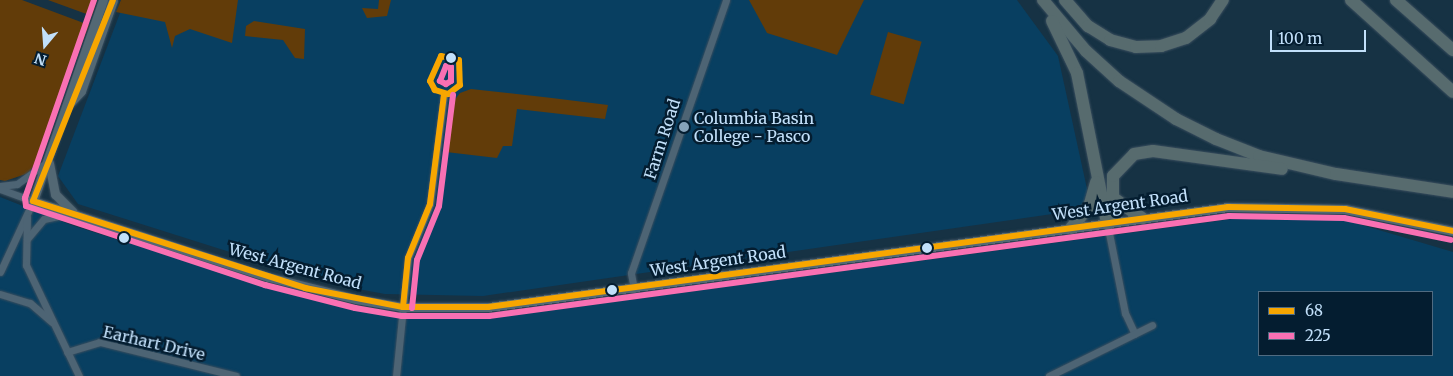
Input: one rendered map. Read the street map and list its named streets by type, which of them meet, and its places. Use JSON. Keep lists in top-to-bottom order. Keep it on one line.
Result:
{"streets":{"main road":["West Argent Road"],"street":["Farm Road","Earhart Drive"]},"crossings":[["Farm Road","West Argent Road"]],"places":["Columbia Basin College - Pasco"],"lines":["transit line 68","transit line 225"],"legend":["68","225"],"scale_bar":"100 m","north":"bottom"}
